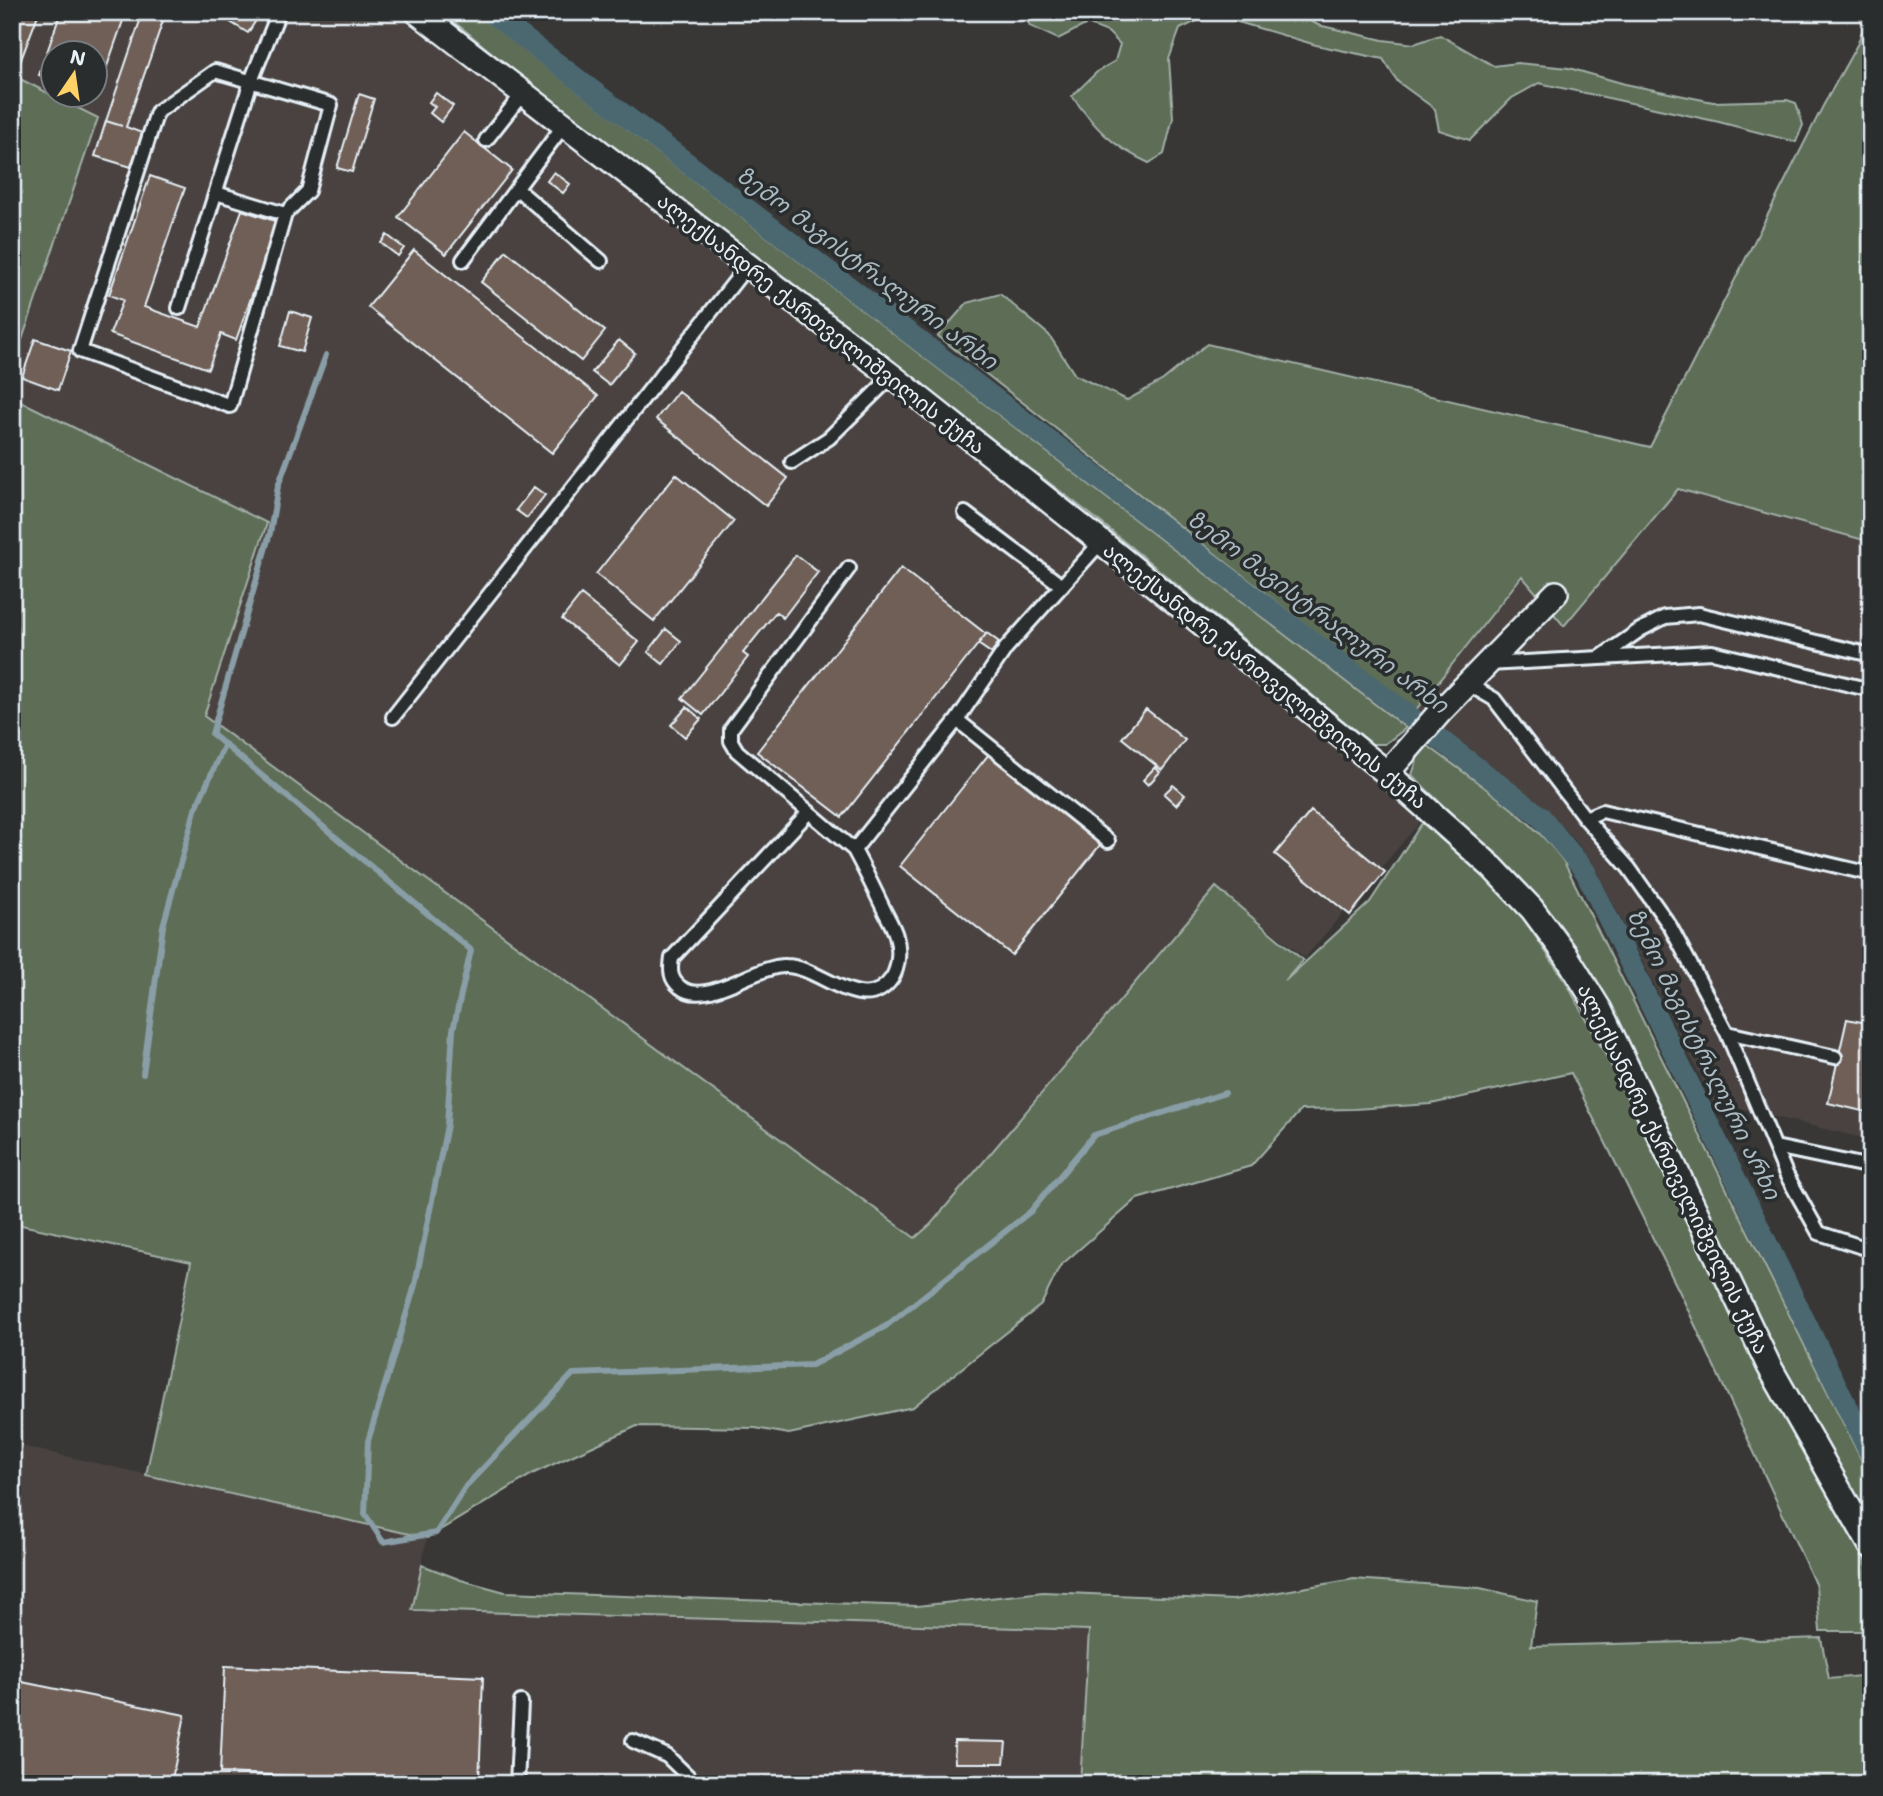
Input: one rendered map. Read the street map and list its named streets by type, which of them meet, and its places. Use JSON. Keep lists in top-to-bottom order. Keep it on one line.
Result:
{"streets":{"street":["ალექსანდრე ქართველიშვილის ქუჩა"]},"water":["ზემო მაგისტრალური არხი"],"north":"top"}
